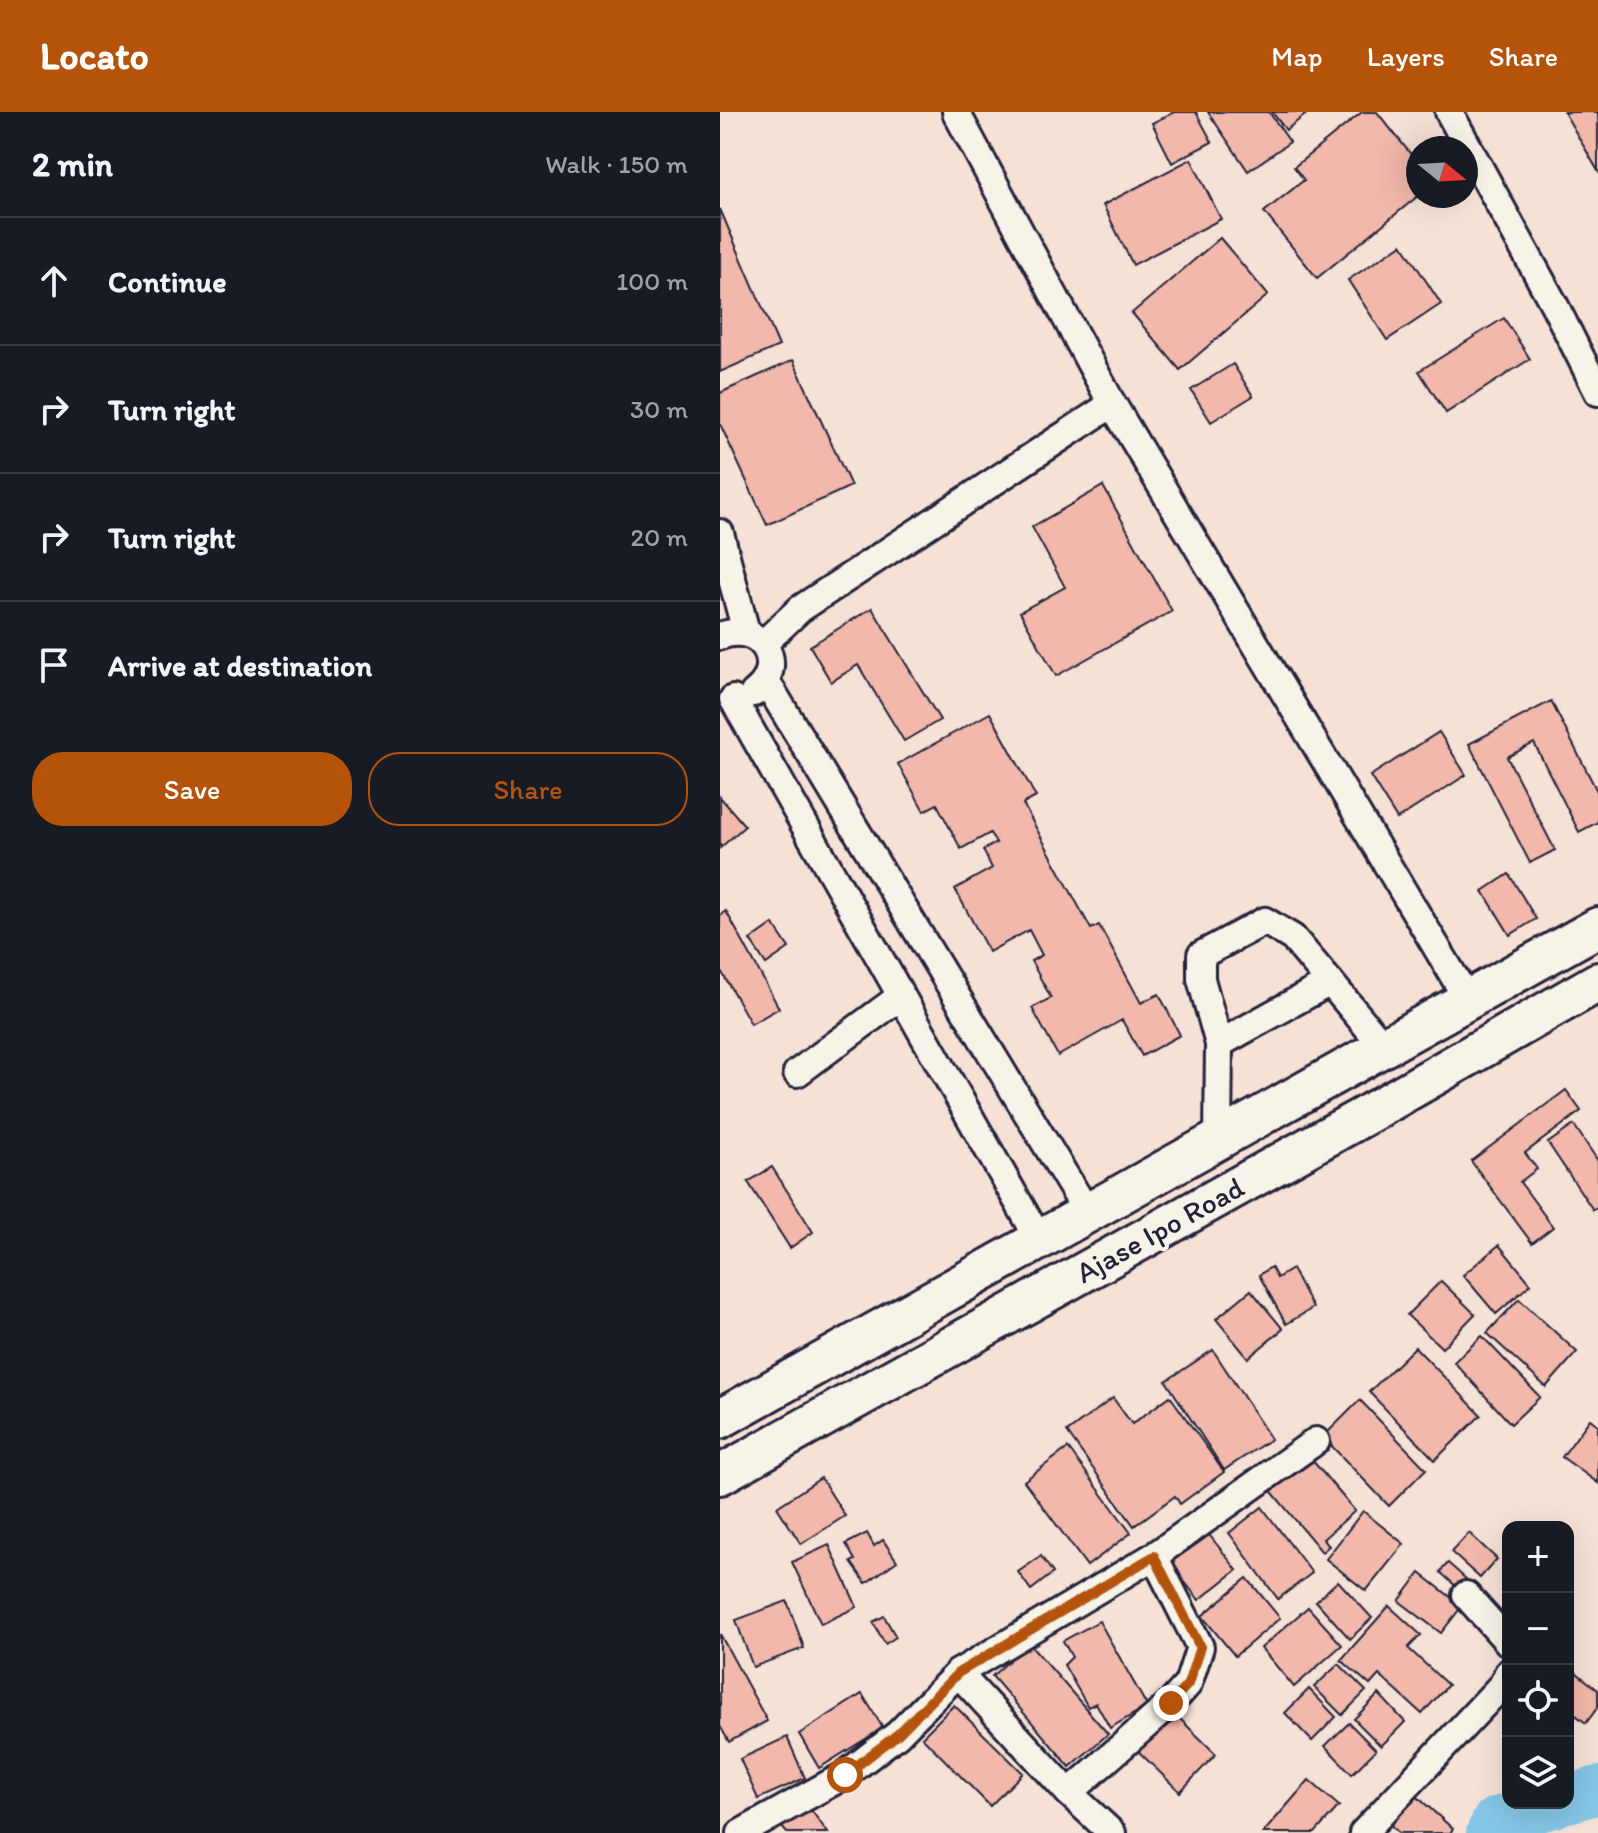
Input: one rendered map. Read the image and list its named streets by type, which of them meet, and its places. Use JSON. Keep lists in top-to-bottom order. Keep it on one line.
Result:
{"streets":{"highway":["Ajase Ipo Road"]},"north":"right","page":{"header":"Locato","nav":["Map","Layers","Share"],"heading":["2 min","Walk · 150 m"],"list":[["Continue","100 m"],["Turn right","30 m"],["Turn right","20 m"],"Arrive at destination"],"buttons":["Save","Share"],"map_buttons":["+","−"]}}
